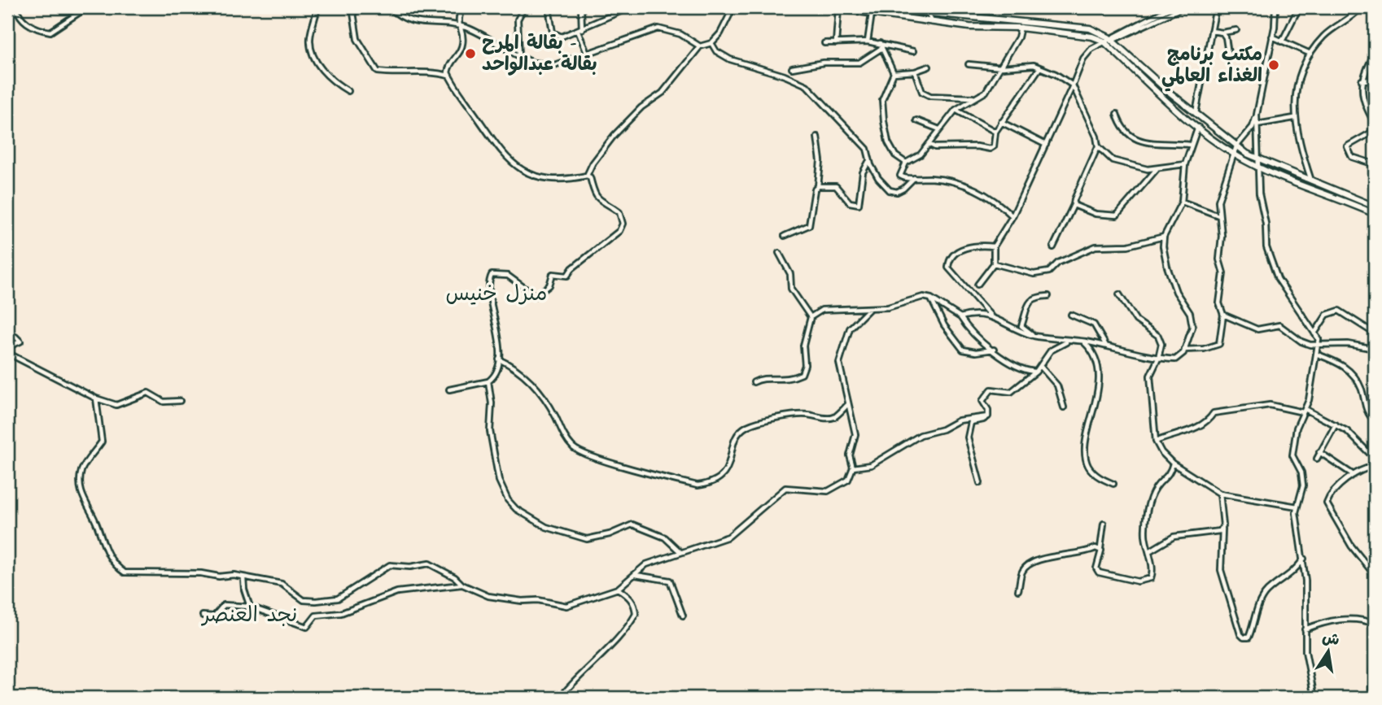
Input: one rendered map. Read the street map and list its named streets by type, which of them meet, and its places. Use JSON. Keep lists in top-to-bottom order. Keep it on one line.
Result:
{"districts":["منزل خنيس","نجد العنصر"],"places":["بقالة المرح - بقالة عبدالواحد","مكتب برنامج الغذاء العالمي"],"north":"top"}
